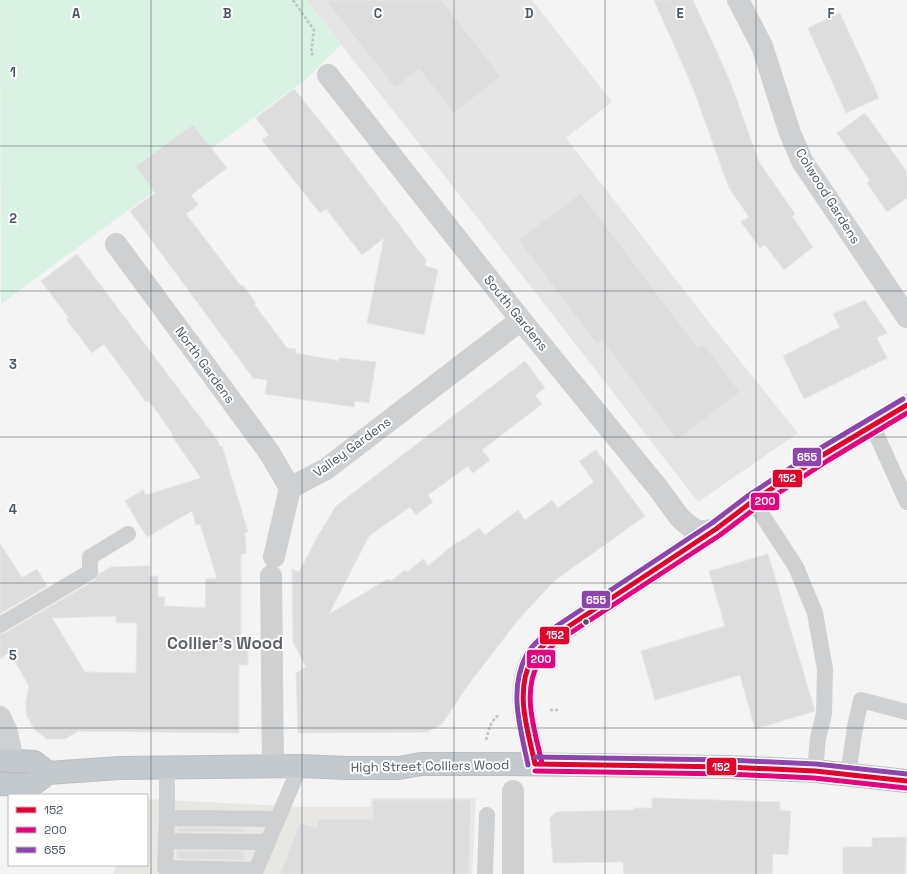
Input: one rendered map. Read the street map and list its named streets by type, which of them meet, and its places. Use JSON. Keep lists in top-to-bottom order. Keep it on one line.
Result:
{"streets":{"highway":["High Street Colliers Wood"],"street":["Colwood Gardens","South Gardens","North Gardens","Valley Gardens"]},"crossings":[["South Gardens","Valley Gardens"],["North Gardens","Valley Gardens"]],"districts":["Collier's Wood"],"lines":["transit line 655","transit line 152","transit line 200"],"legend":["152","200","655"],"grid":{"columns":["A","B","C","D","E","F"],"rows":["1","2","3","4","5"]}}
